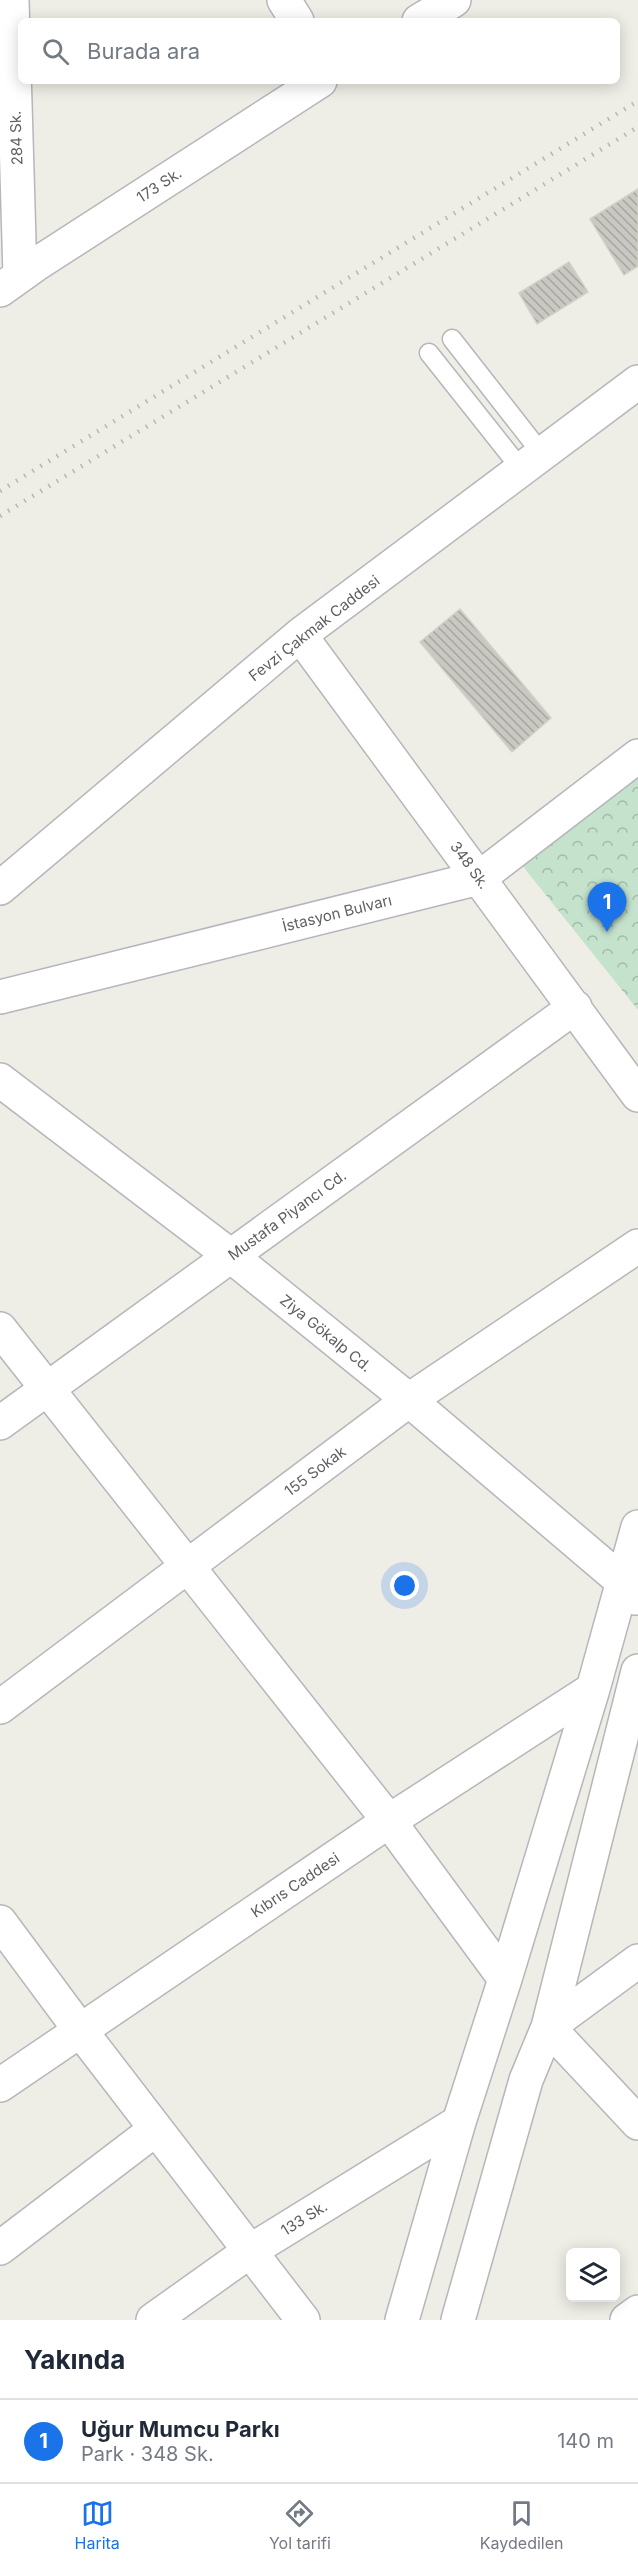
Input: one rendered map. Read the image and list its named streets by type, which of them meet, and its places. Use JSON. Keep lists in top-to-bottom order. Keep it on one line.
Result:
{"streets":{"street":["284 Sk.","173 Sk.","Fevzi Çakmak Caddesi","348 Sk.","İstasyon Bulvarı","Mustafa Piyancı Cd.","Ziya Gökalp Cd.","155 Sokak","Kıbrıs Caddesi","133 Sk."]},"crossings":[["284 Sk.","173 Sk."],["Fevzi Çakmak Caddesi","348 Sk."],["348 Sk.","İstasyon Bulvarı"],["348 Sk.","Mustafa Piyancı Cd."],["Mustafa Piyancı Cd.","Ziya Gökalp Cd."],["Ziya Gökalp Cd.","155 Sokak"]],"page":{"search":"Burada ara","pins":"1","heading":"Yakında","list":[{"mark":"1","name":"Uğur Mumcu Parkı","note":"Park · 348 Sk.","value":"140 m"}],"nav":["Harita","Yol tarifi","Kaydedilen"]}}
